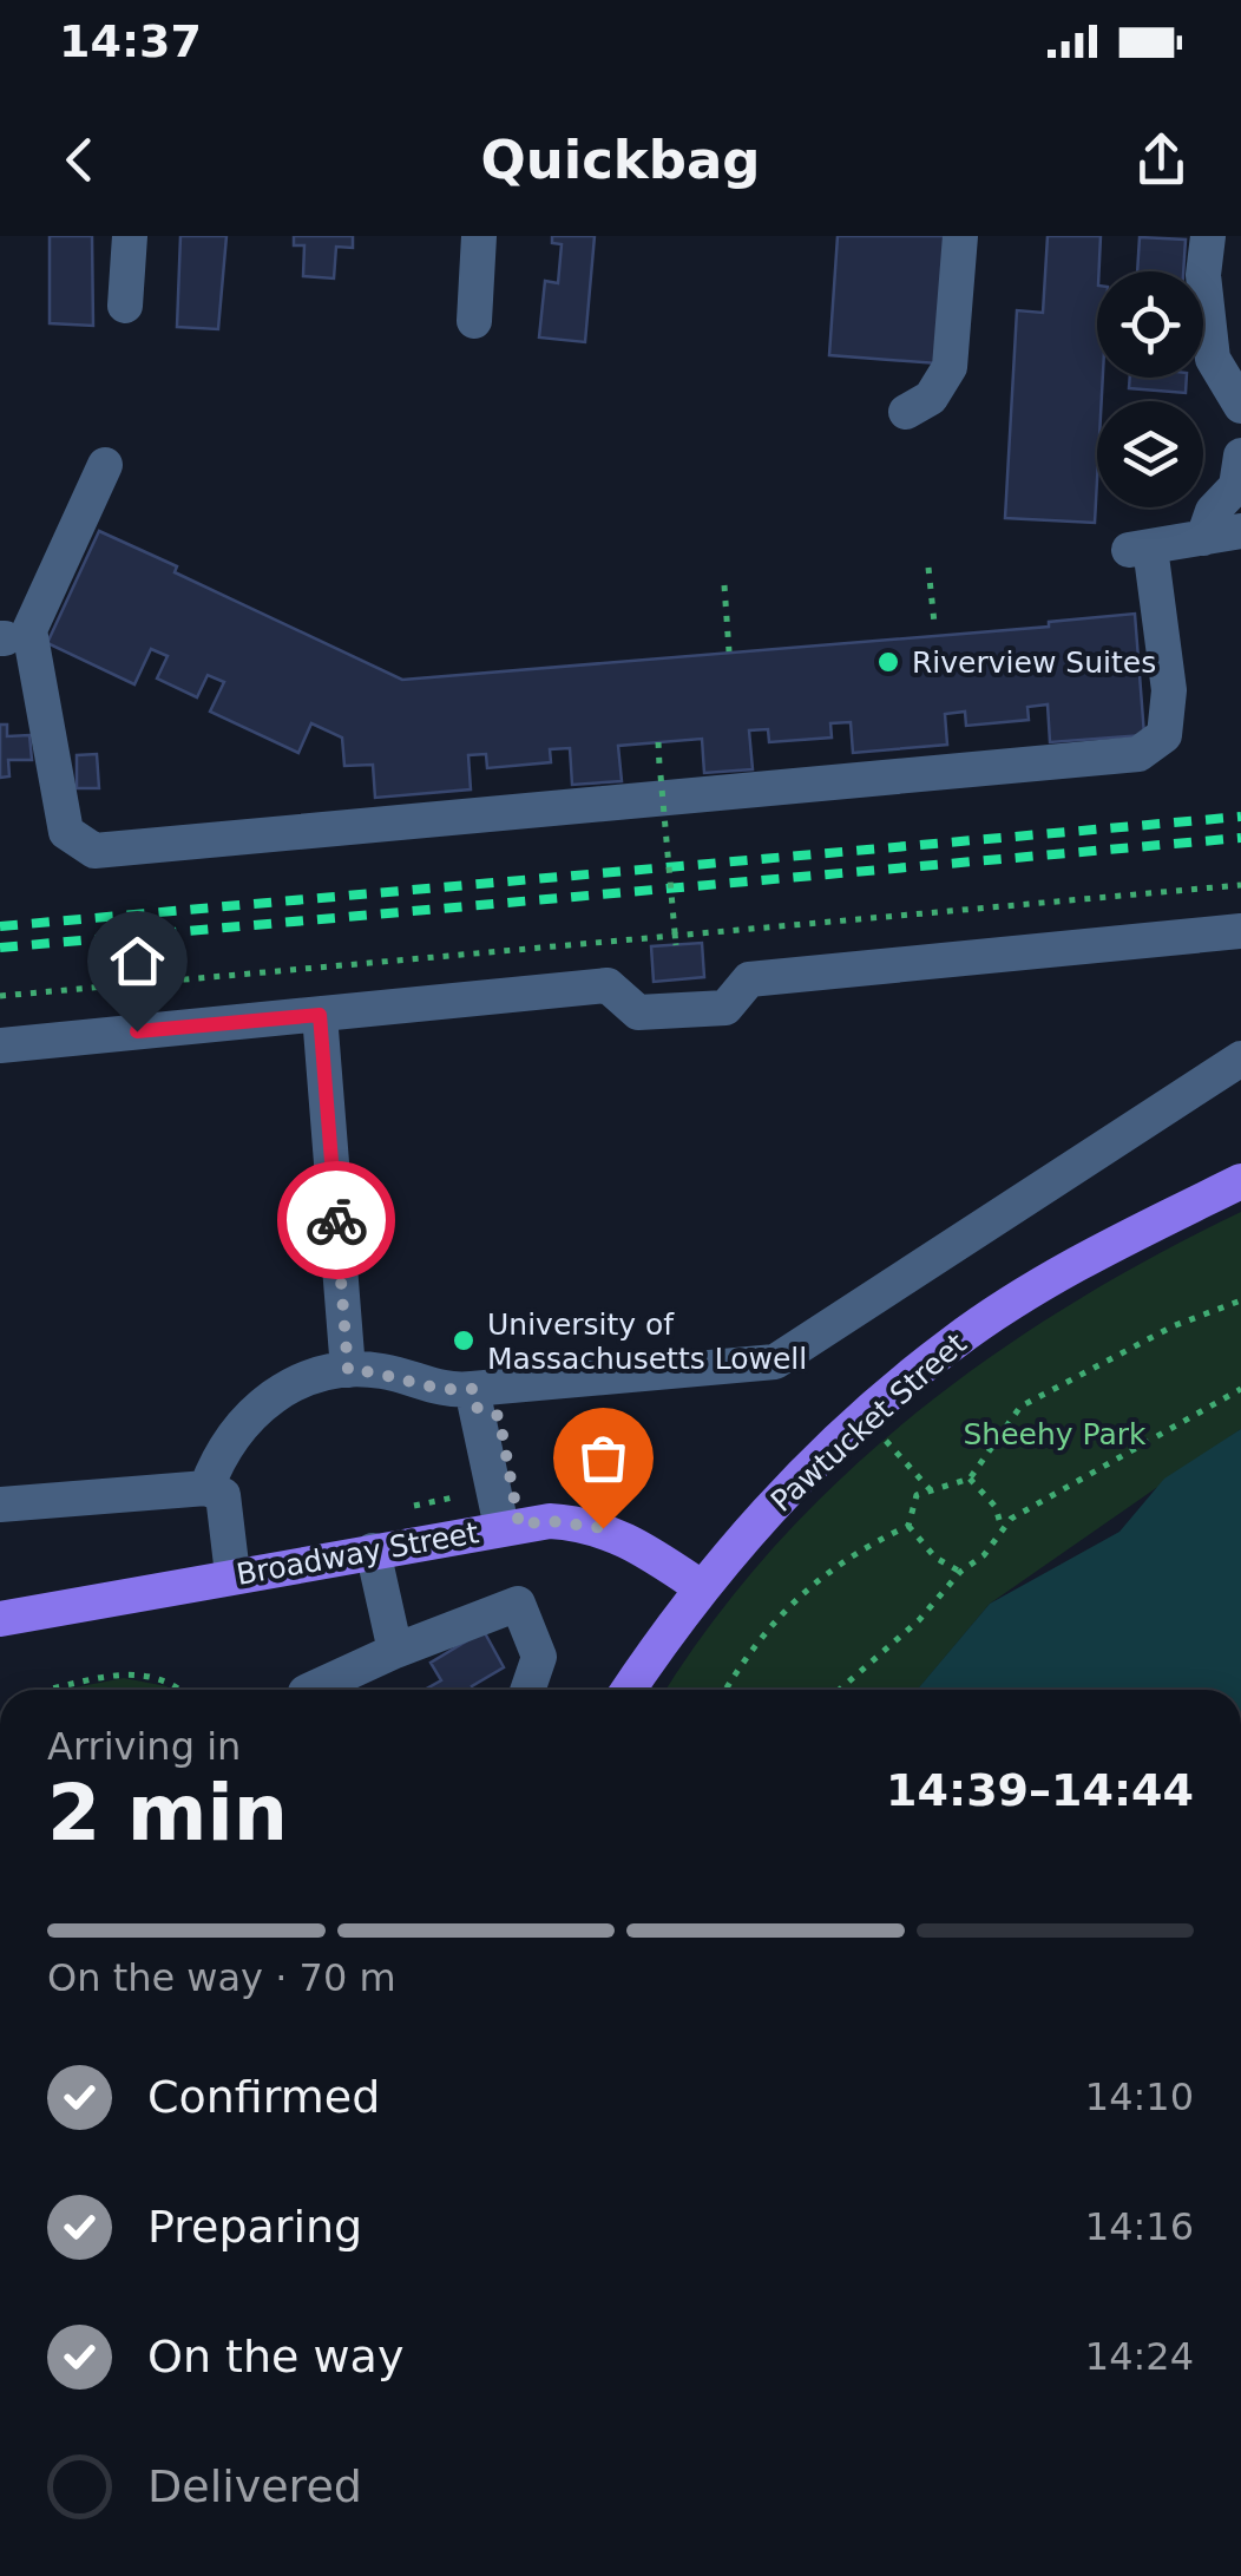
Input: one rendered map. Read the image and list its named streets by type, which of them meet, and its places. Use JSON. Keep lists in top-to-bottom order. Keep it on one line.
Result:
{"streets":{"main road":["Pawtucket Street","Broadway Street"]},"crossings":[["Pawtucket Street","Broadway Street"]],"parks":["Sheehy Park"],"places":["Riverview Suites","University of Massachusetts Lowell"],"page":{"status":"14:37","header":"Quickbag","heading":["2 min","Arriving in","14:39–14:44"],"bar":"On the way · 70 m","list":[["Confirmed","14:10"],["Preparing","14:16"],["On the way","14:24"],"Delivered"]}}
